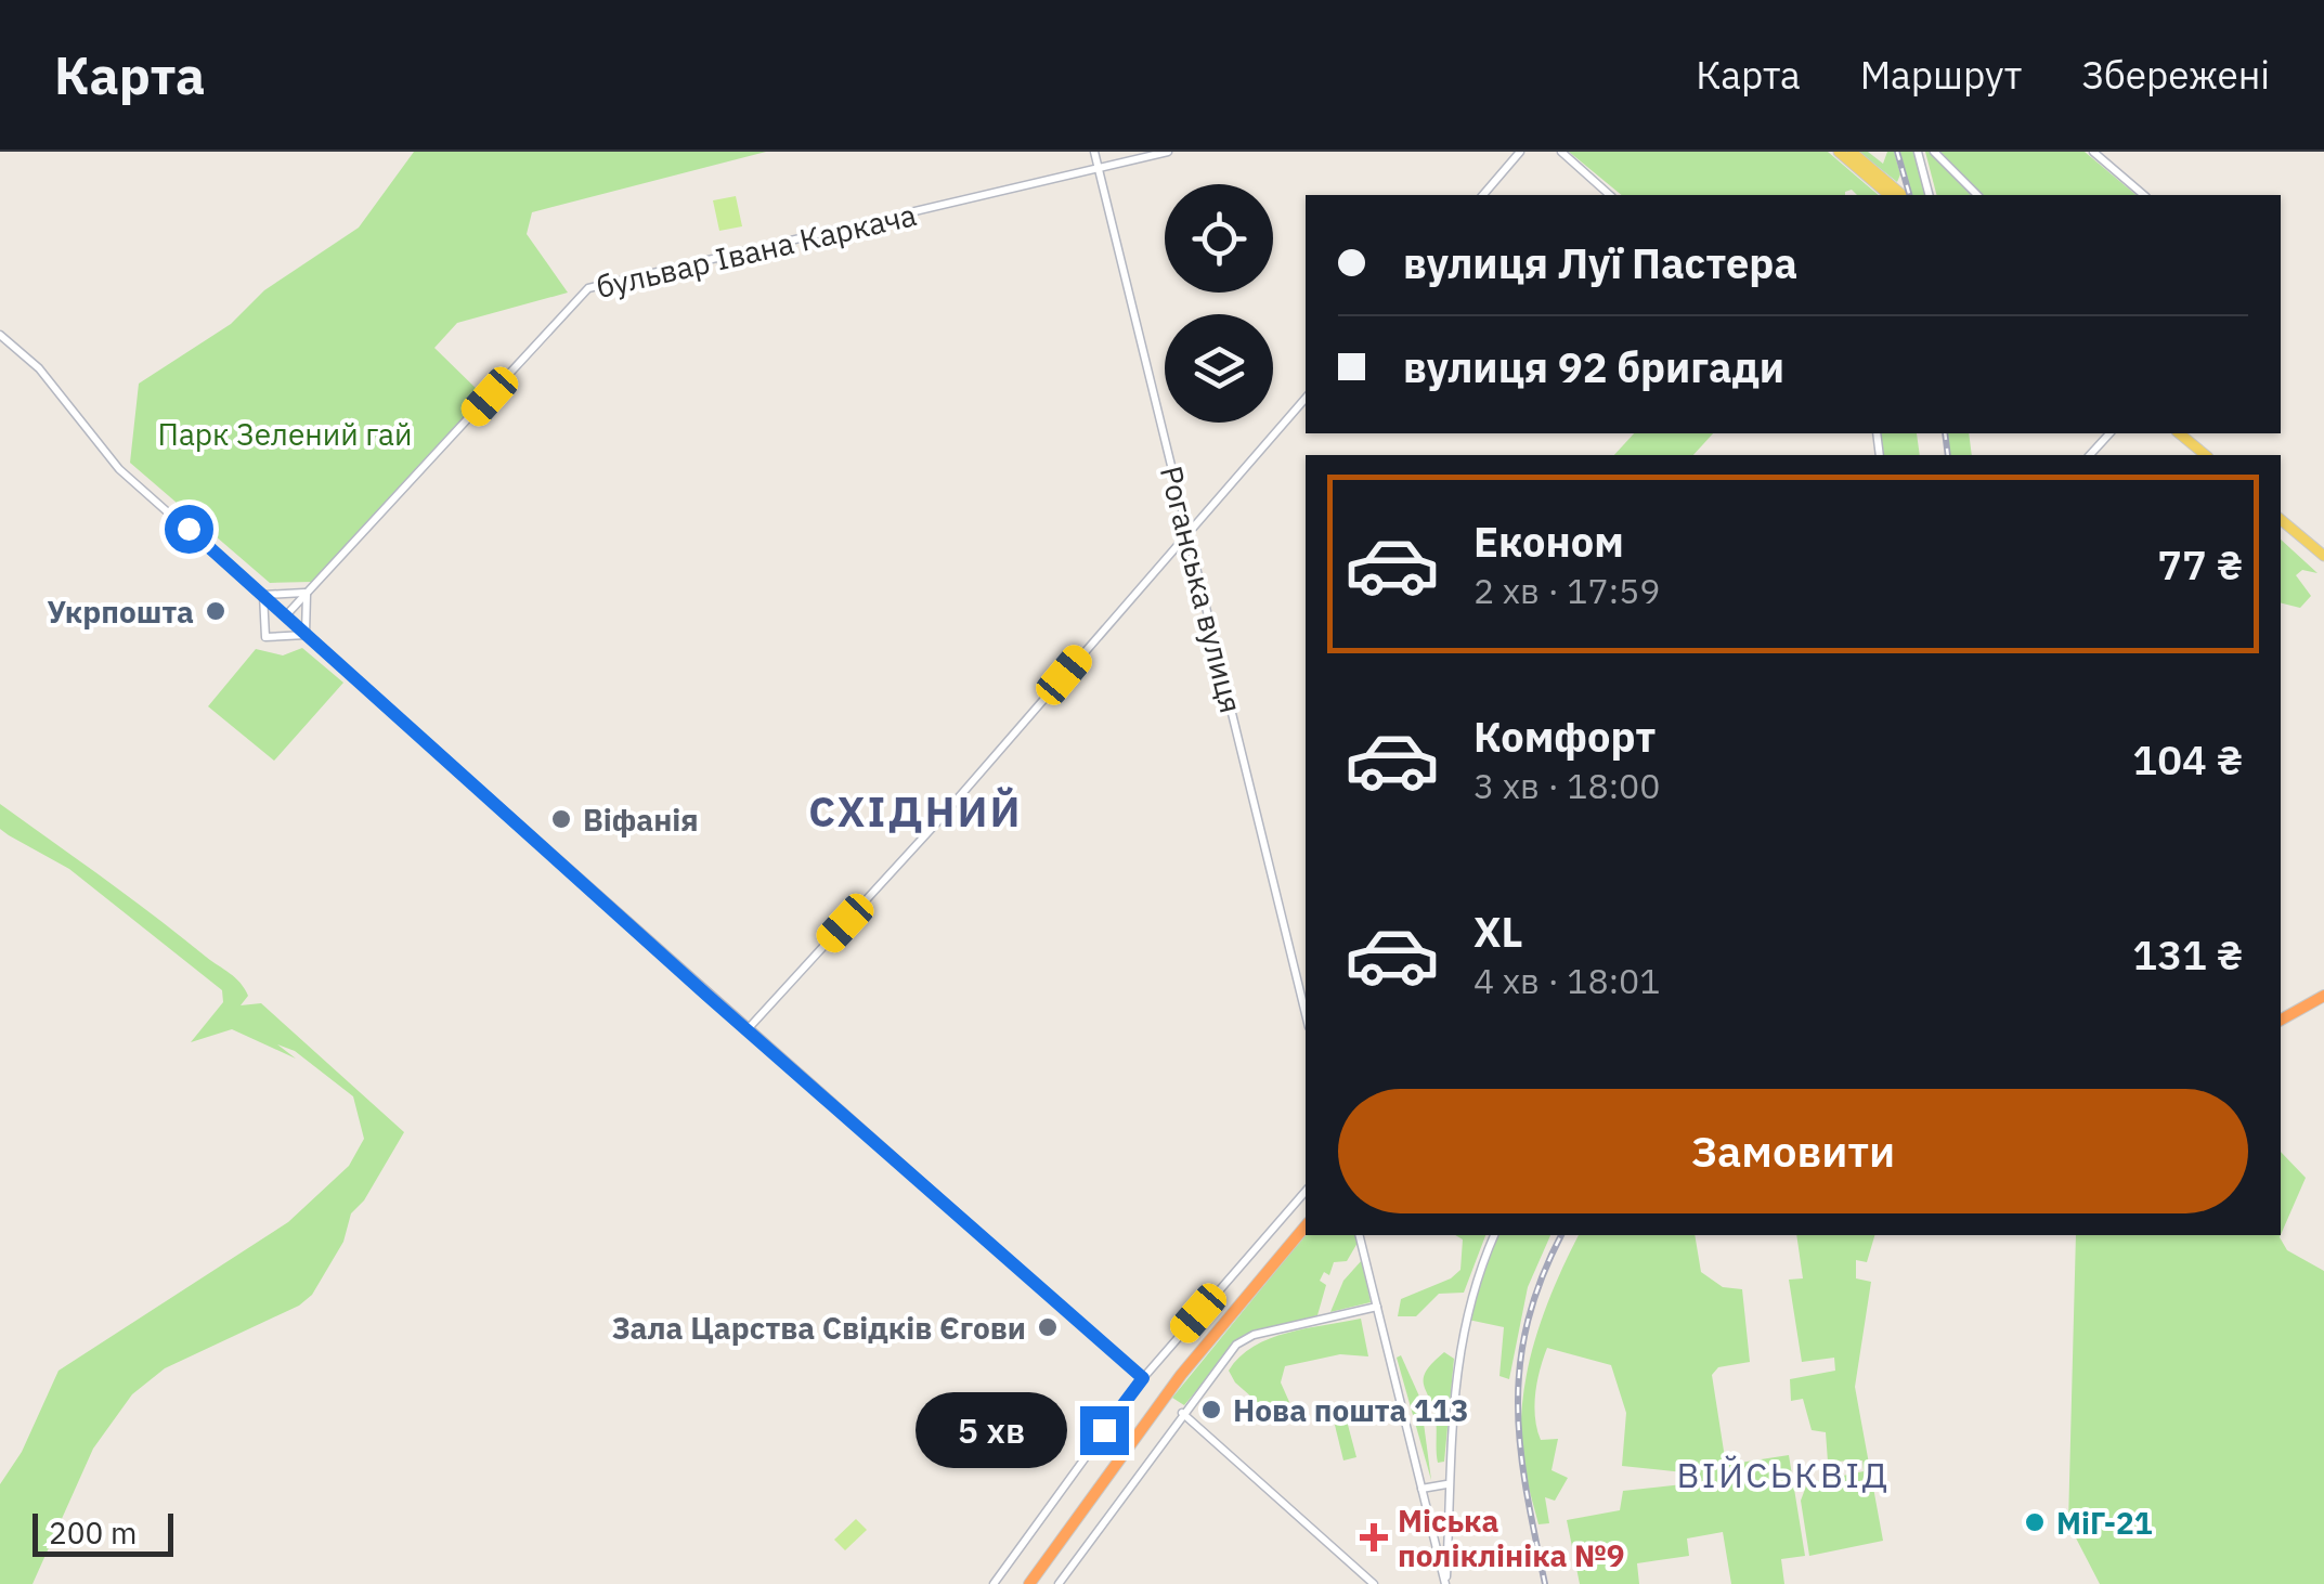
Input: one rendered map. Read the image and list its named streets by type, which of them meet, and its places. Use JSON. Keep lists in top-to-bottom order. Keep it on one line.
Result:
{"streets":{"street":["бульвар Івана Каркача","Роганська вулиця"]},"crossings":[["бульвар Івана Каркача","Роганська вулиця"]],"districts":["СХІДНИЙ","ВІЙСЬКВІД"],"parks":["Парк Зелений гай"],"places":{"other":["Укрпошта","Віфанія","Зала Царства Свідків Єгови","Нова пошта 113","МіГ-21"],"health":["Міська поліклініка №9"]},"scale_bar":"200 m","page":{"header":"Карта","nav":["Карта","Маршрут","Збережені"],"banner":["вулиця Луї Пастера","вулиця 92 бригади"],"list":[{"name":"Економ","note":"2 хв · 17:59","value":"77 ₴"},{"name":"Комфорт","note":"3 хв · 18:00","value":"104 ₴"},{"name":"XL","note":"4 хв · 18:01","value":"131 ₴"}],"buttons":"Замовити","bubble":"5 хв","scale":"200 m"}}
